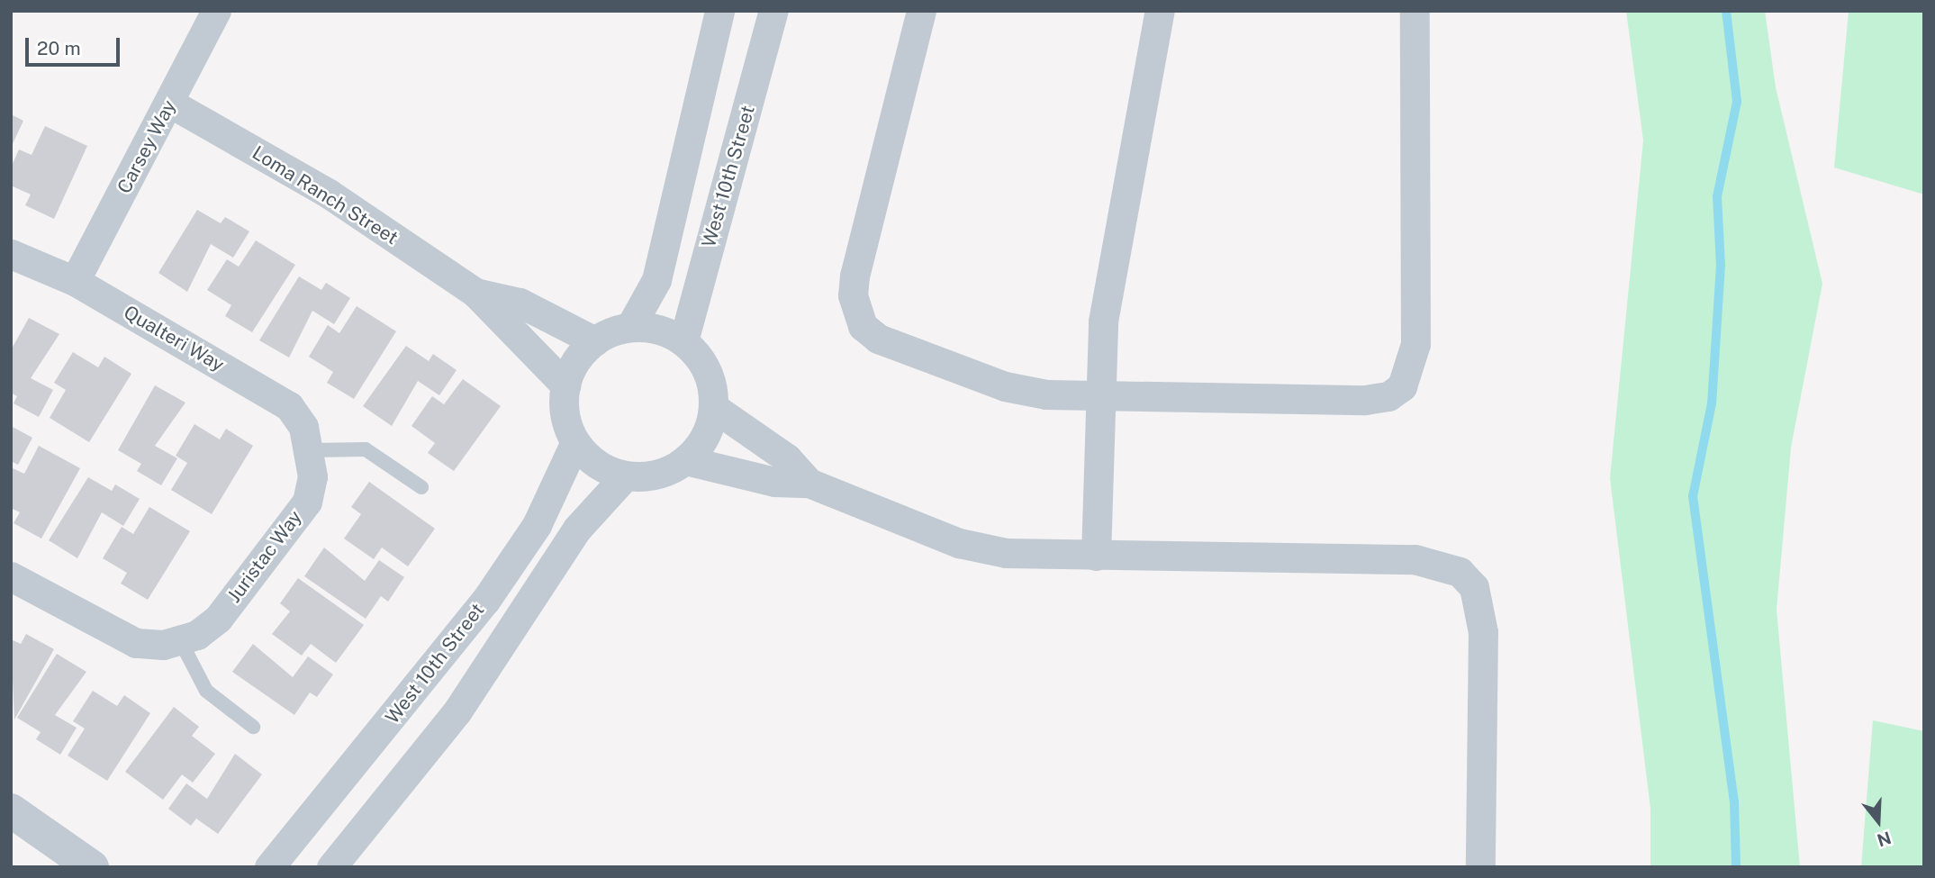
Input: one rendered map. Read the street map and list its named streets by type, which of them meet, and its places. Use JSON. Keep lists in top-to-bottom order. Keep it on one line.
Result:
{"streets":{"street":["Carsey Way","West 10th Street","Loma Ranch Street","Qualteri Way","Juristac Way"]},"crossings":[["Carsey Way","Loma Ranch Street"],["Carsey Way","Qualteri Way"],["West 10th Street","Loma Ranch Street"],["Qualteri Way","Juristac Way"]],"scale_bar":"20 m","north":"bottom"}
